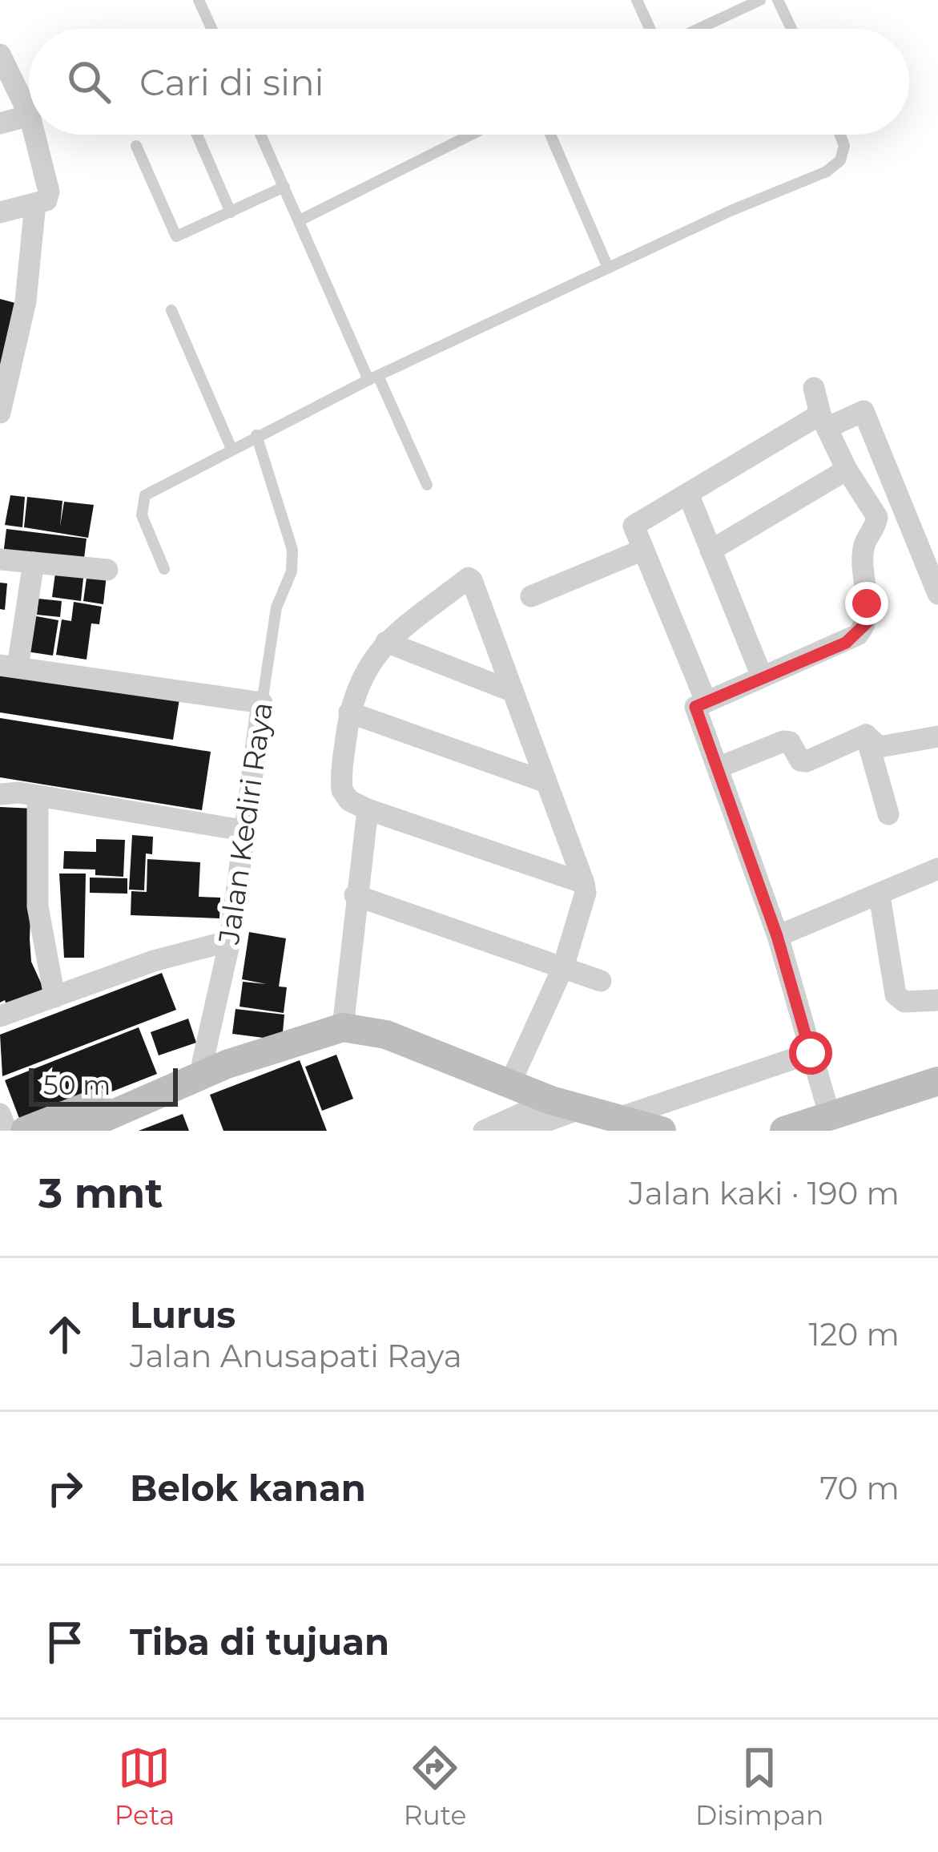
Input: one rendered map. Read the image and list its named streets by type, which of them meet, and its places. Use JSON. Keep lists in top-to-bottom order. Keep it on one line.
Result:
{"streets":{"street":["Jalan Kediri Raya"]},"scale_bar":"50 m","page":{"search":"Cari di sini","scale":"50 m","heading":["3 mnt","Jalan kaki · 190 m"],"list":[["Lurus","Jalan Anusapati Raya","120 m"],["Belok kanan","70 m"],"Tiba di tujuan"],"nav":["Peta","Rute","Disimpan"]}}
